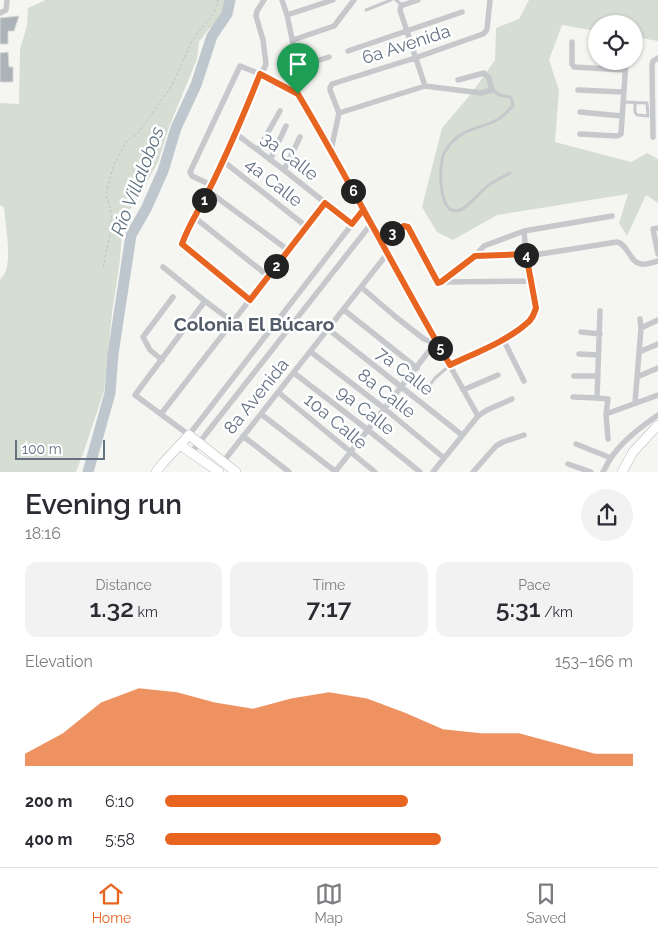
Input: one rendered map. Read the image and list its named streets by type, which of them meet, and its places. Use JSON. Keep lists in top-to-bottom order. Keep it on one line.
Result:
{"streets":{"street":["6a Avenida","3a Calle","4a Calle","7a Calle","8a Calle","8a Avenida","9a Calle","10a Calle"]},"crossings":[["7a Calle","8a Avenida"],["8a Calle","8a Avenida"],["8a Avenida","9a Calle"],["8a Avenida","10a Calle"]],"districts":["Colonia El Búcaro"],"water":["Río Villalobos"],"scale_bar":"100 m","page":{"pins":["6","1","3","4","2","5"],"scale":"100 m","heading":["Evening run","18:16"],"stats":[["Distance","1.32 km"],["Time","7:17"],["Pace","5:31 /km"]],"chart":["Elevation","153–166 m"],"list":[{"name":"200 m","note":"6:10"},{"name":"400 m","note":"5:58"}],"tabs":["Home","Map","Saved"]}}
